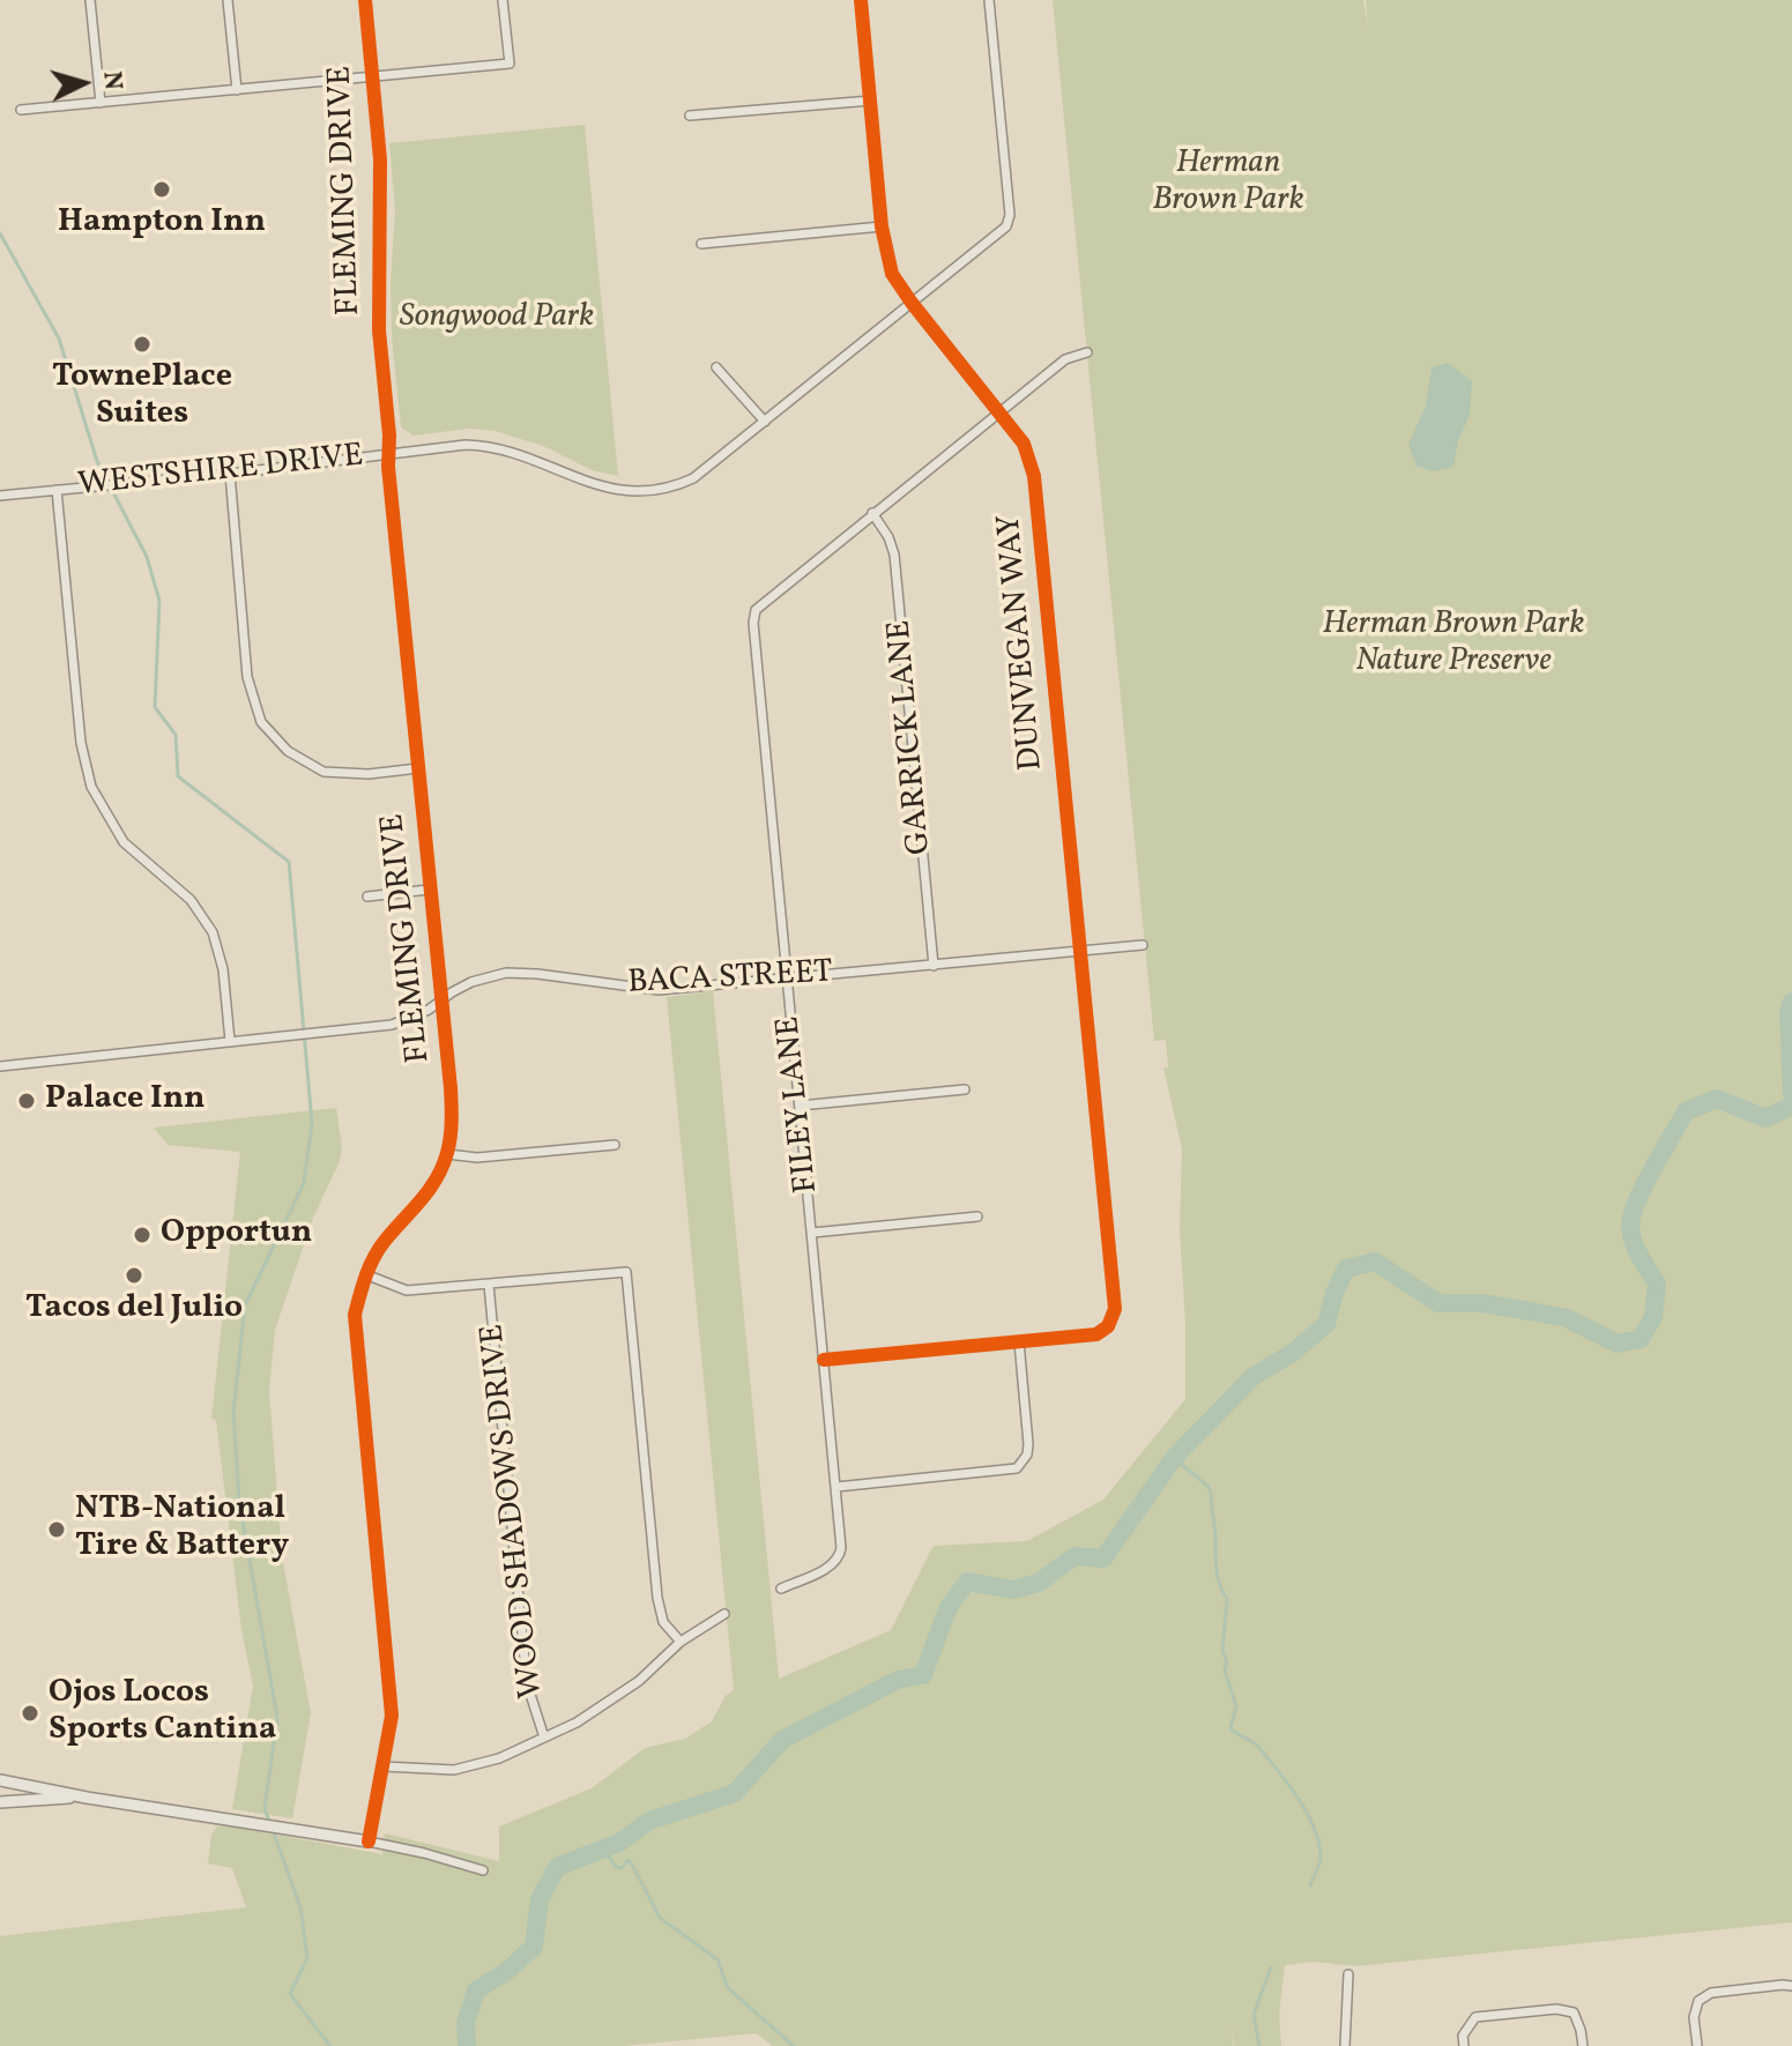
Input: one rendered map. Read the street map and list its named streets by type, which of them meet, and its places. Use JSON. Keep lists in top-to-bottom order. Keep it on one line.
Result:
{"streets":{"street":["FLEMING DRIVE","WESTSHIRE DRIVE","DUNVEGAN WAY","GARRICK LANE","BACA STREET","FILEY LANE","WOOD SHADOWS DRIVE"]},"crossings":[["FLEMING DRIVE","WESTSHIRE DRIVE"],["FLEMING DRIVE","BACA STREET"],["WESTSHIRE DRIVE","DUNVEGAN WAY"],["DUNVEGAN WAY","BACA STREET"],["GARRICK LANE","BACA STREET"],["GARRICK LANE","FILEY LANE"],["BACA STREET","FILEY LANE"]],"parks":["Herman Brown Park","Songwood Park","Herman Brown Park Nature Preserve"],"places":["Hampton Inn","TownePlace Suites","Palace Inn","Opportun","Tacos del Julio","NTB-National Tire & Battery","Ojos Locos Sports Cantina"],"north":"right"}
